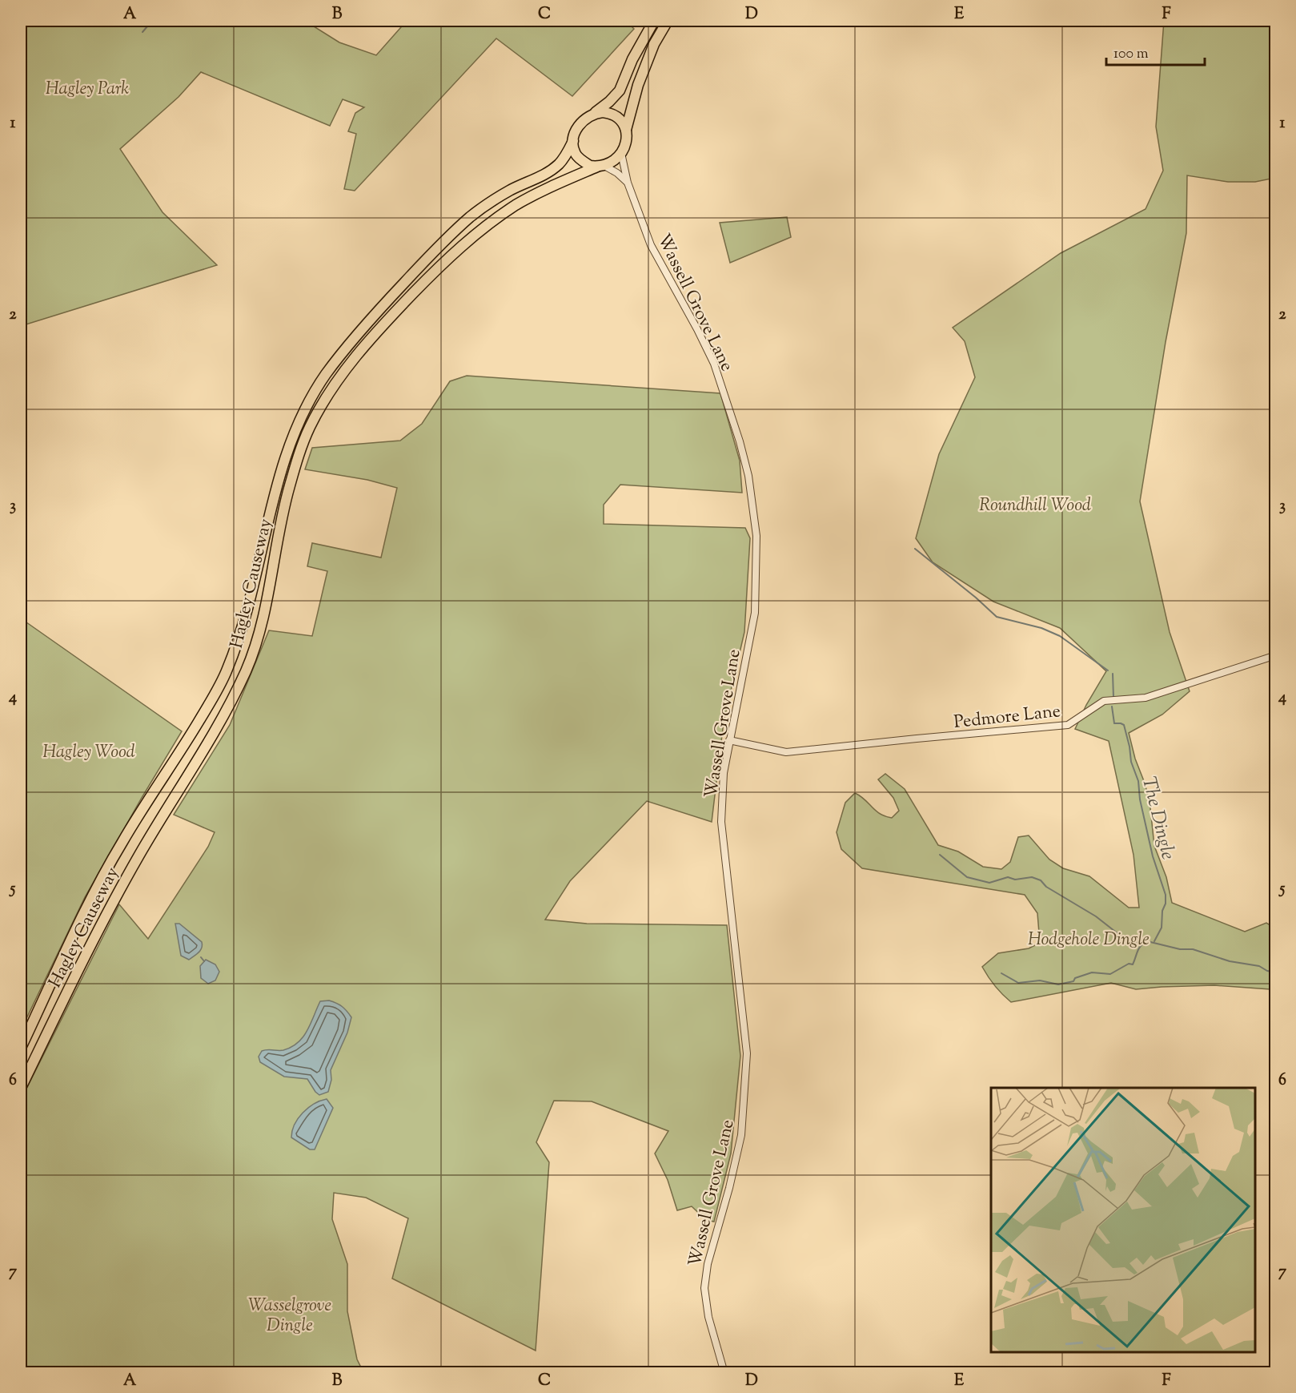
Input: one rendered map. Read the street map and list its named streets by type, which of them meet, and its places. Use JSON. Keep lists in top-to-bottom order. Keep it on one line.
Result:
{"streets":{"highway":["Hagley Causeway"],"street":["Wassell Grove Lane","Pedmore Lane"]},"crossings":[["Wassell Grove Lane","Hagley Causeway"],["Wassell Grove Lane","Pedmore Lane"]],"water":["The Dingle"],"parks":["Hagley Park","Roundhill Wood","Hagley Wood","Hodgehole Dingle","Wasselgrove Dingle"],"scale_bar":"100 m","grid":{"columns":["A","B","C","D","E","F"],"rows":["1","2","3","4","5","6","7"]}}
